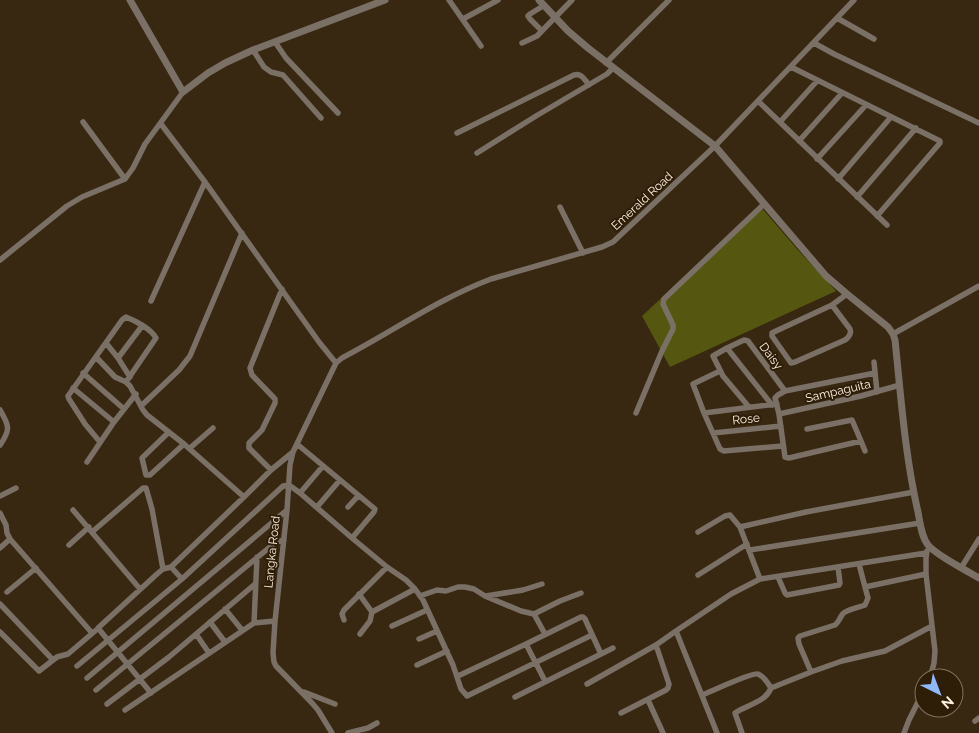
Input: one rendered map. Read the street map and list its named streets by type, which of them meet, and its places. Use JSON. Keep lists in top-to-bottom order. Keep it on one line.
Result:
{"streets":{"street":["Emerald Road","Daisy","Sampaguita","Rose","Langka Road"]},"crossings":[["Emerald Road","Langka Road"]],"north":"bottom right"}
